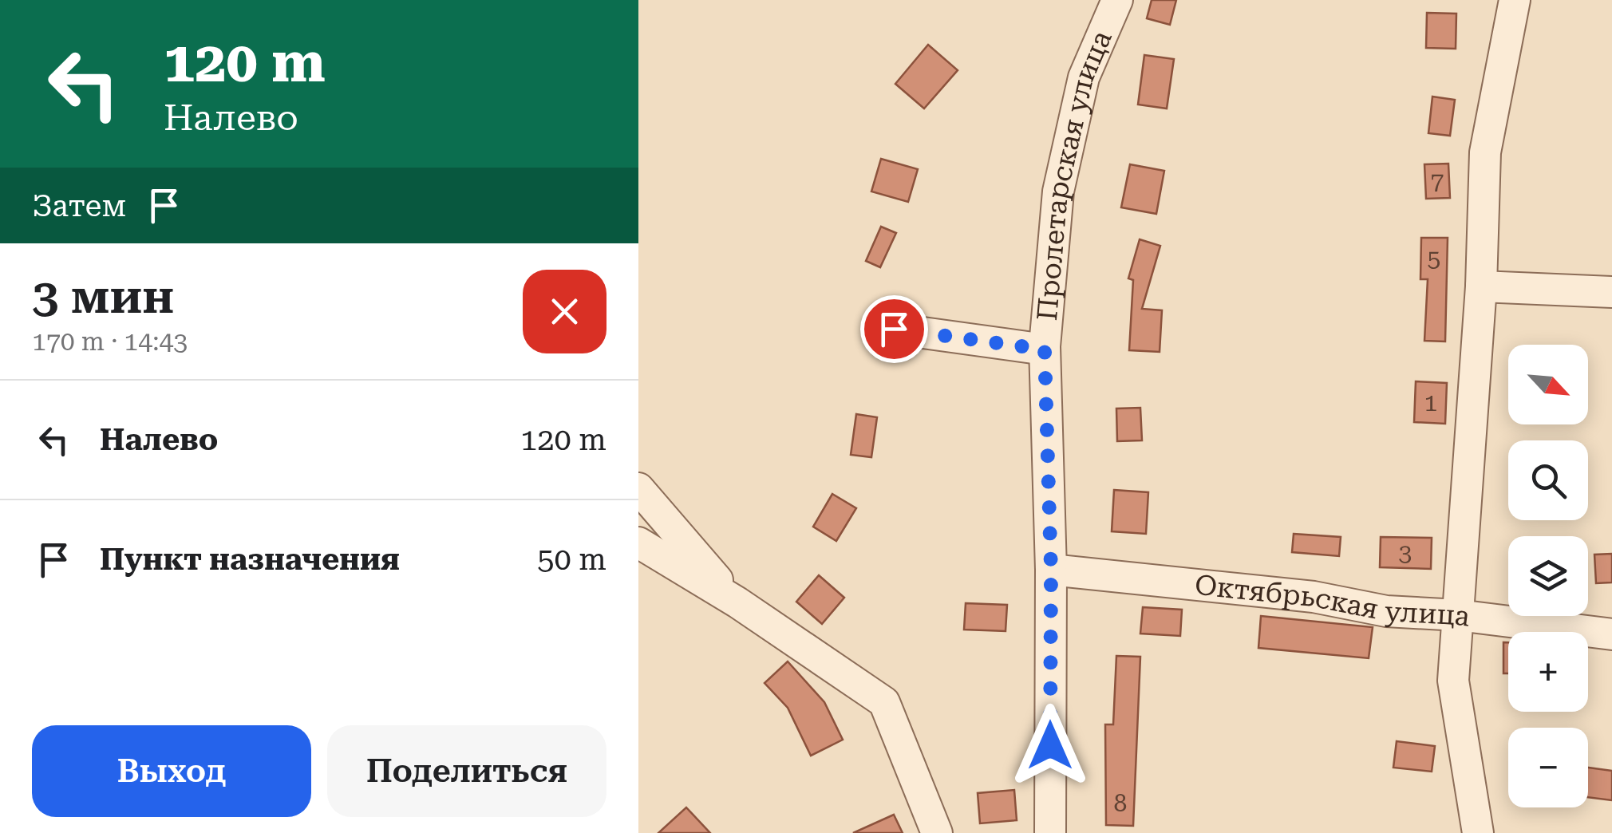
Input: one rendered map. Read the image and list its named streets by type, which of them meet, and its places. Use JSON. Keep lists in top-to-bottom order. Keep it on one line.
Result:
{"streets":{"street":["Пролетарская улица","Октябрьская улица"]},"crossings":[["Пролетарская улица","Октябрьская улица"]],"house_numbers":["7","5","1","3","8"],"north":"bottom right","page":{"turn":["120 m","Налево"],"then":"Затем","heading":["3 мин","170 m · 14:43"],"map_buttons":["+","−"],"list":[{"name":"Налево","value":"120 m"},{"name":"Пункт назначения","value":"50 m"}],"buttons":["Выход","Поделиться"]}}
